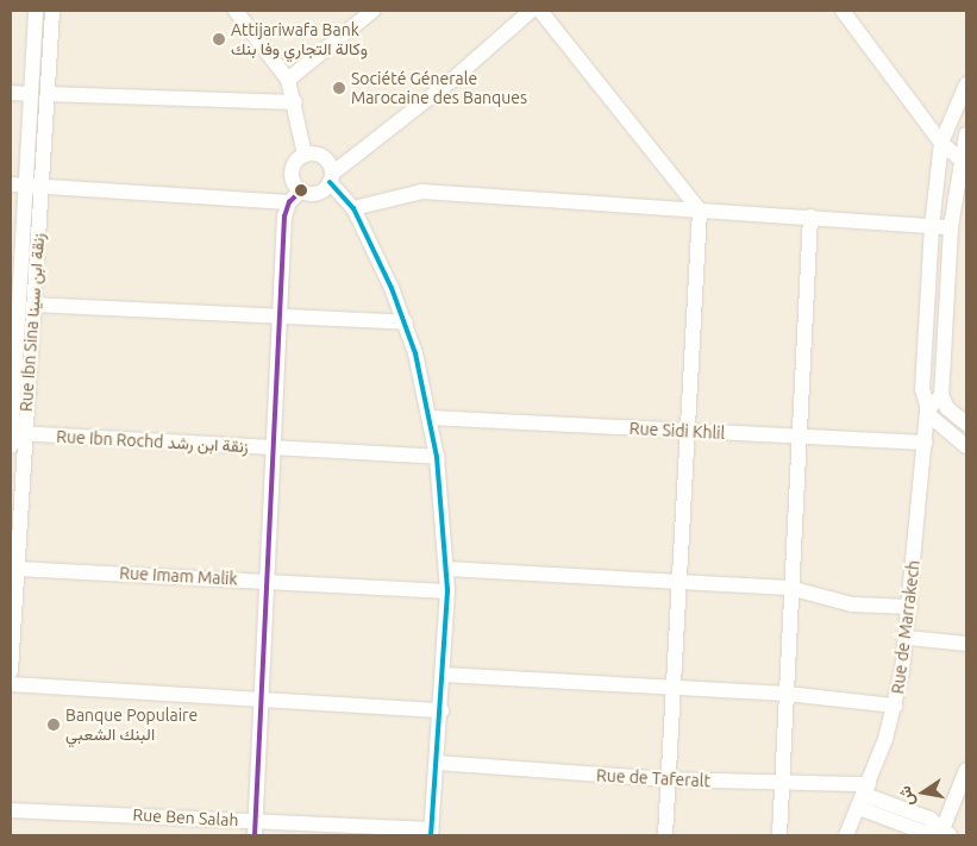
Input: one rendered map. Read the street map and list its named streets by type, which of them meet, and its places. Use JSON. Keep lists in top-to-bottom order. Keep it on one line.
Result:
{"streets":{"street":["Rue Ibn Sina زنقة ابن سينا","Rue Sidi Khlil","Rue Ibn Rochd زنقة ابن رشد","Rue Imam Malik","Rue de Marrakech","Rue de Taferalt","Rue Ben Salah"]},"crossings":[["Rue Ibn Sina زنقة ابن سينا","Rue Ibn Rochd زنقة ابن رشد"],["Rue Ibn Sina زنقة ابن سينا","Rue Imam Malik"],["Rue Sidi Khlil","Rue de Marrakech"],["Rue de Marrakech","Rue de Taferalt"]],"places":["Attijariwafa Bank وكالة التجاري وفا بنك","Société Génerale Marocaine des Banques","Banque Populaire البنك الشعبي"],"north":"left"}
